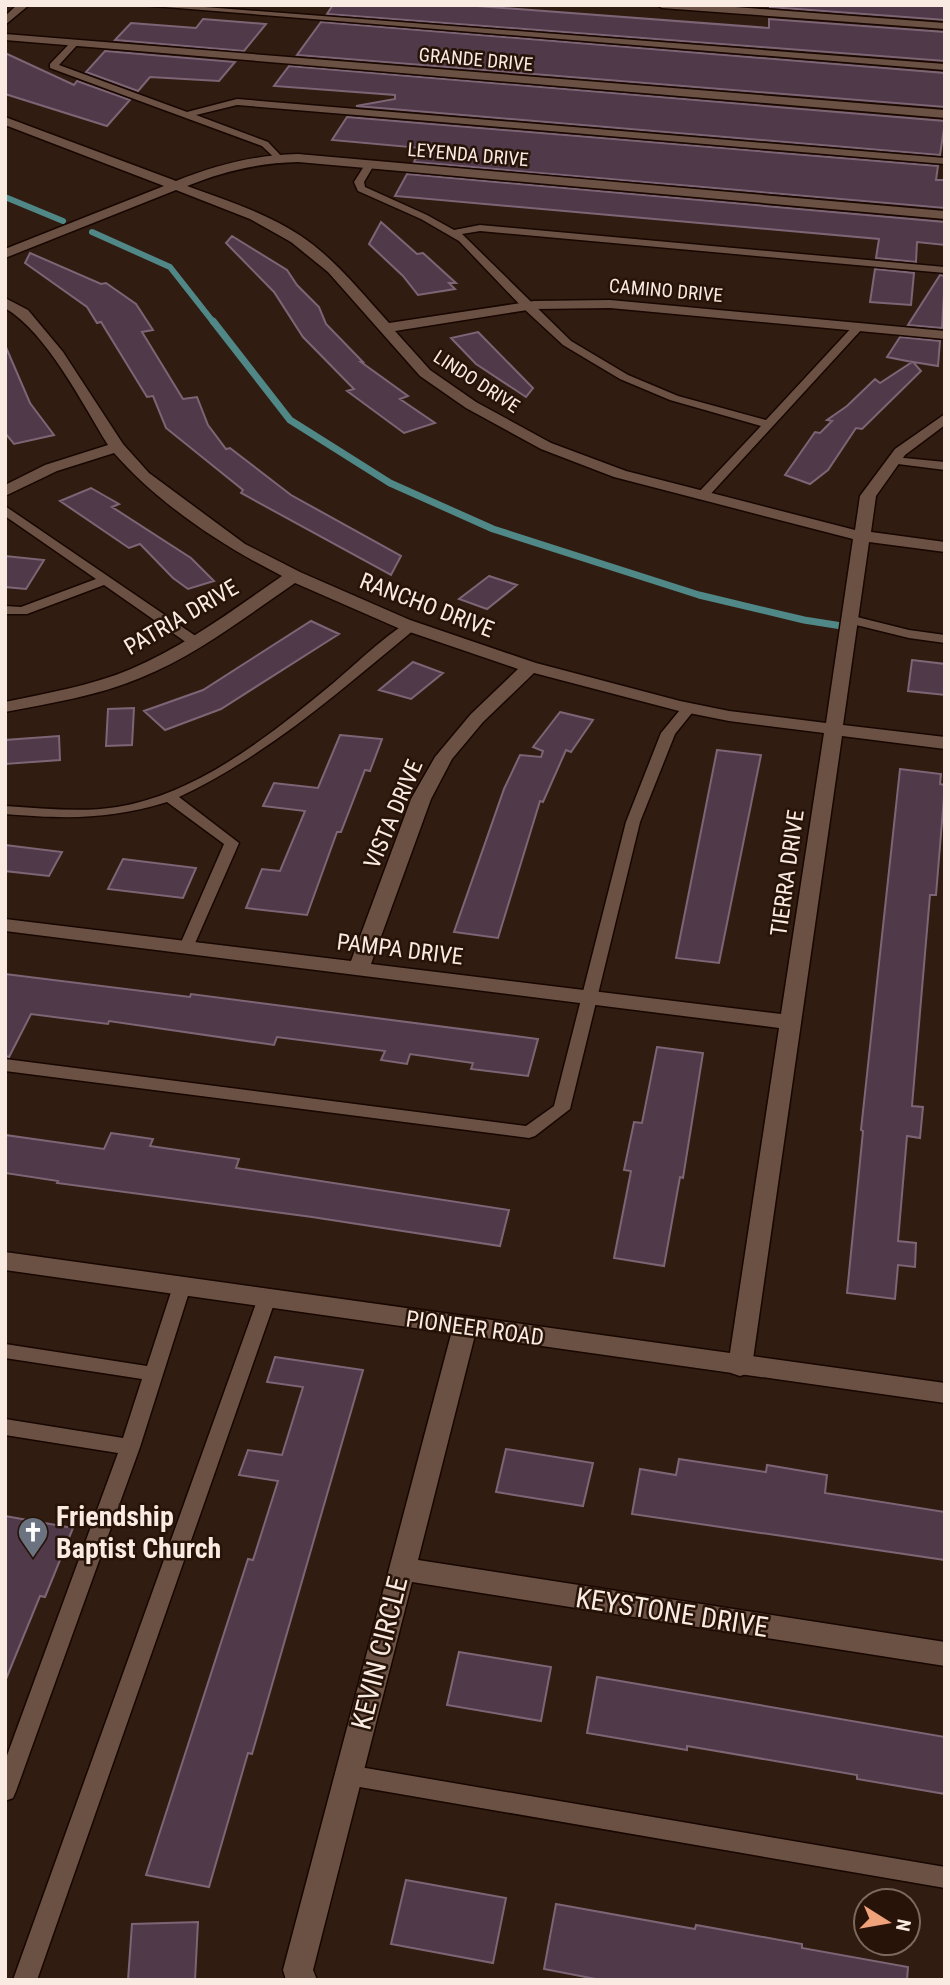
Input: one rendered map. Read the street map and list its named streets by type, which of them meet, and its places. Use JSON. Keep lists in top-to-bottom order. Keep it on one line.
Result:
{"streets":{"street":["GRANDE DRIVE","LEYENDA DRIVE","CAMINO DRIVE","LINDO DRIVE","RANCHO DRIVE","PATRIA DRIVE","VISTA DRIVE","TIERRA DRIVE","PAMPA DRIVE","PIONEER ROAD","KEYSTONE DRIVE","KEVIN CIRCLE"]},"crossings":[["LEYENDA DRIVE","LINDO DRIVE"],["CAMINO DRIVE","LINDO DRIVE"],["LINDO DRIVE","TIERRA DRIVE"],["RANCHO DRIVE","PATRIA DRIVE"],["RANCHO DRIVE","VISTA DRIVE"],["RANCHO DRIVE","TIERRA DRIVE"],["VISTA DRIVE","PAMPA DRIVE"],["TIERRA DRIVE","PAMPA DRIVE"],["TIERRA DRIVE","PIONEER ROAD"],["PIONEER ROAD","KEVIN CIRCLE"],["KEYSTONE DRIVE","KEVIN CIRCLE"]],"places":{"church":["Friendship Baptist Church"]},"north":"right"}
